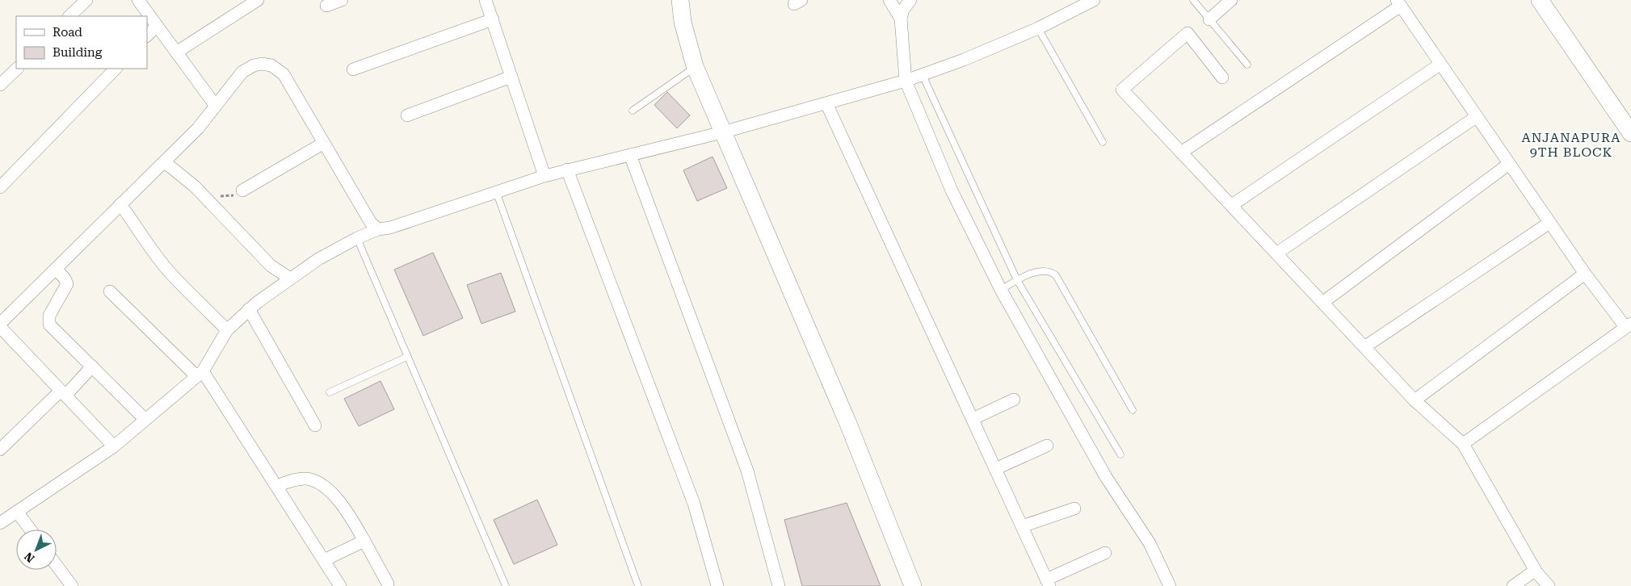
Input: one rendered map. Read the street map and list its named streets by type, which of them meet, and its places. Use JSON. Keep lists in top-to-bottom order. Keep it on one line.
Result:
{"districts":["ANJANAPURA 9TH BLOCK"],"legend":["Road","Building"],"north":"bottom left"}
